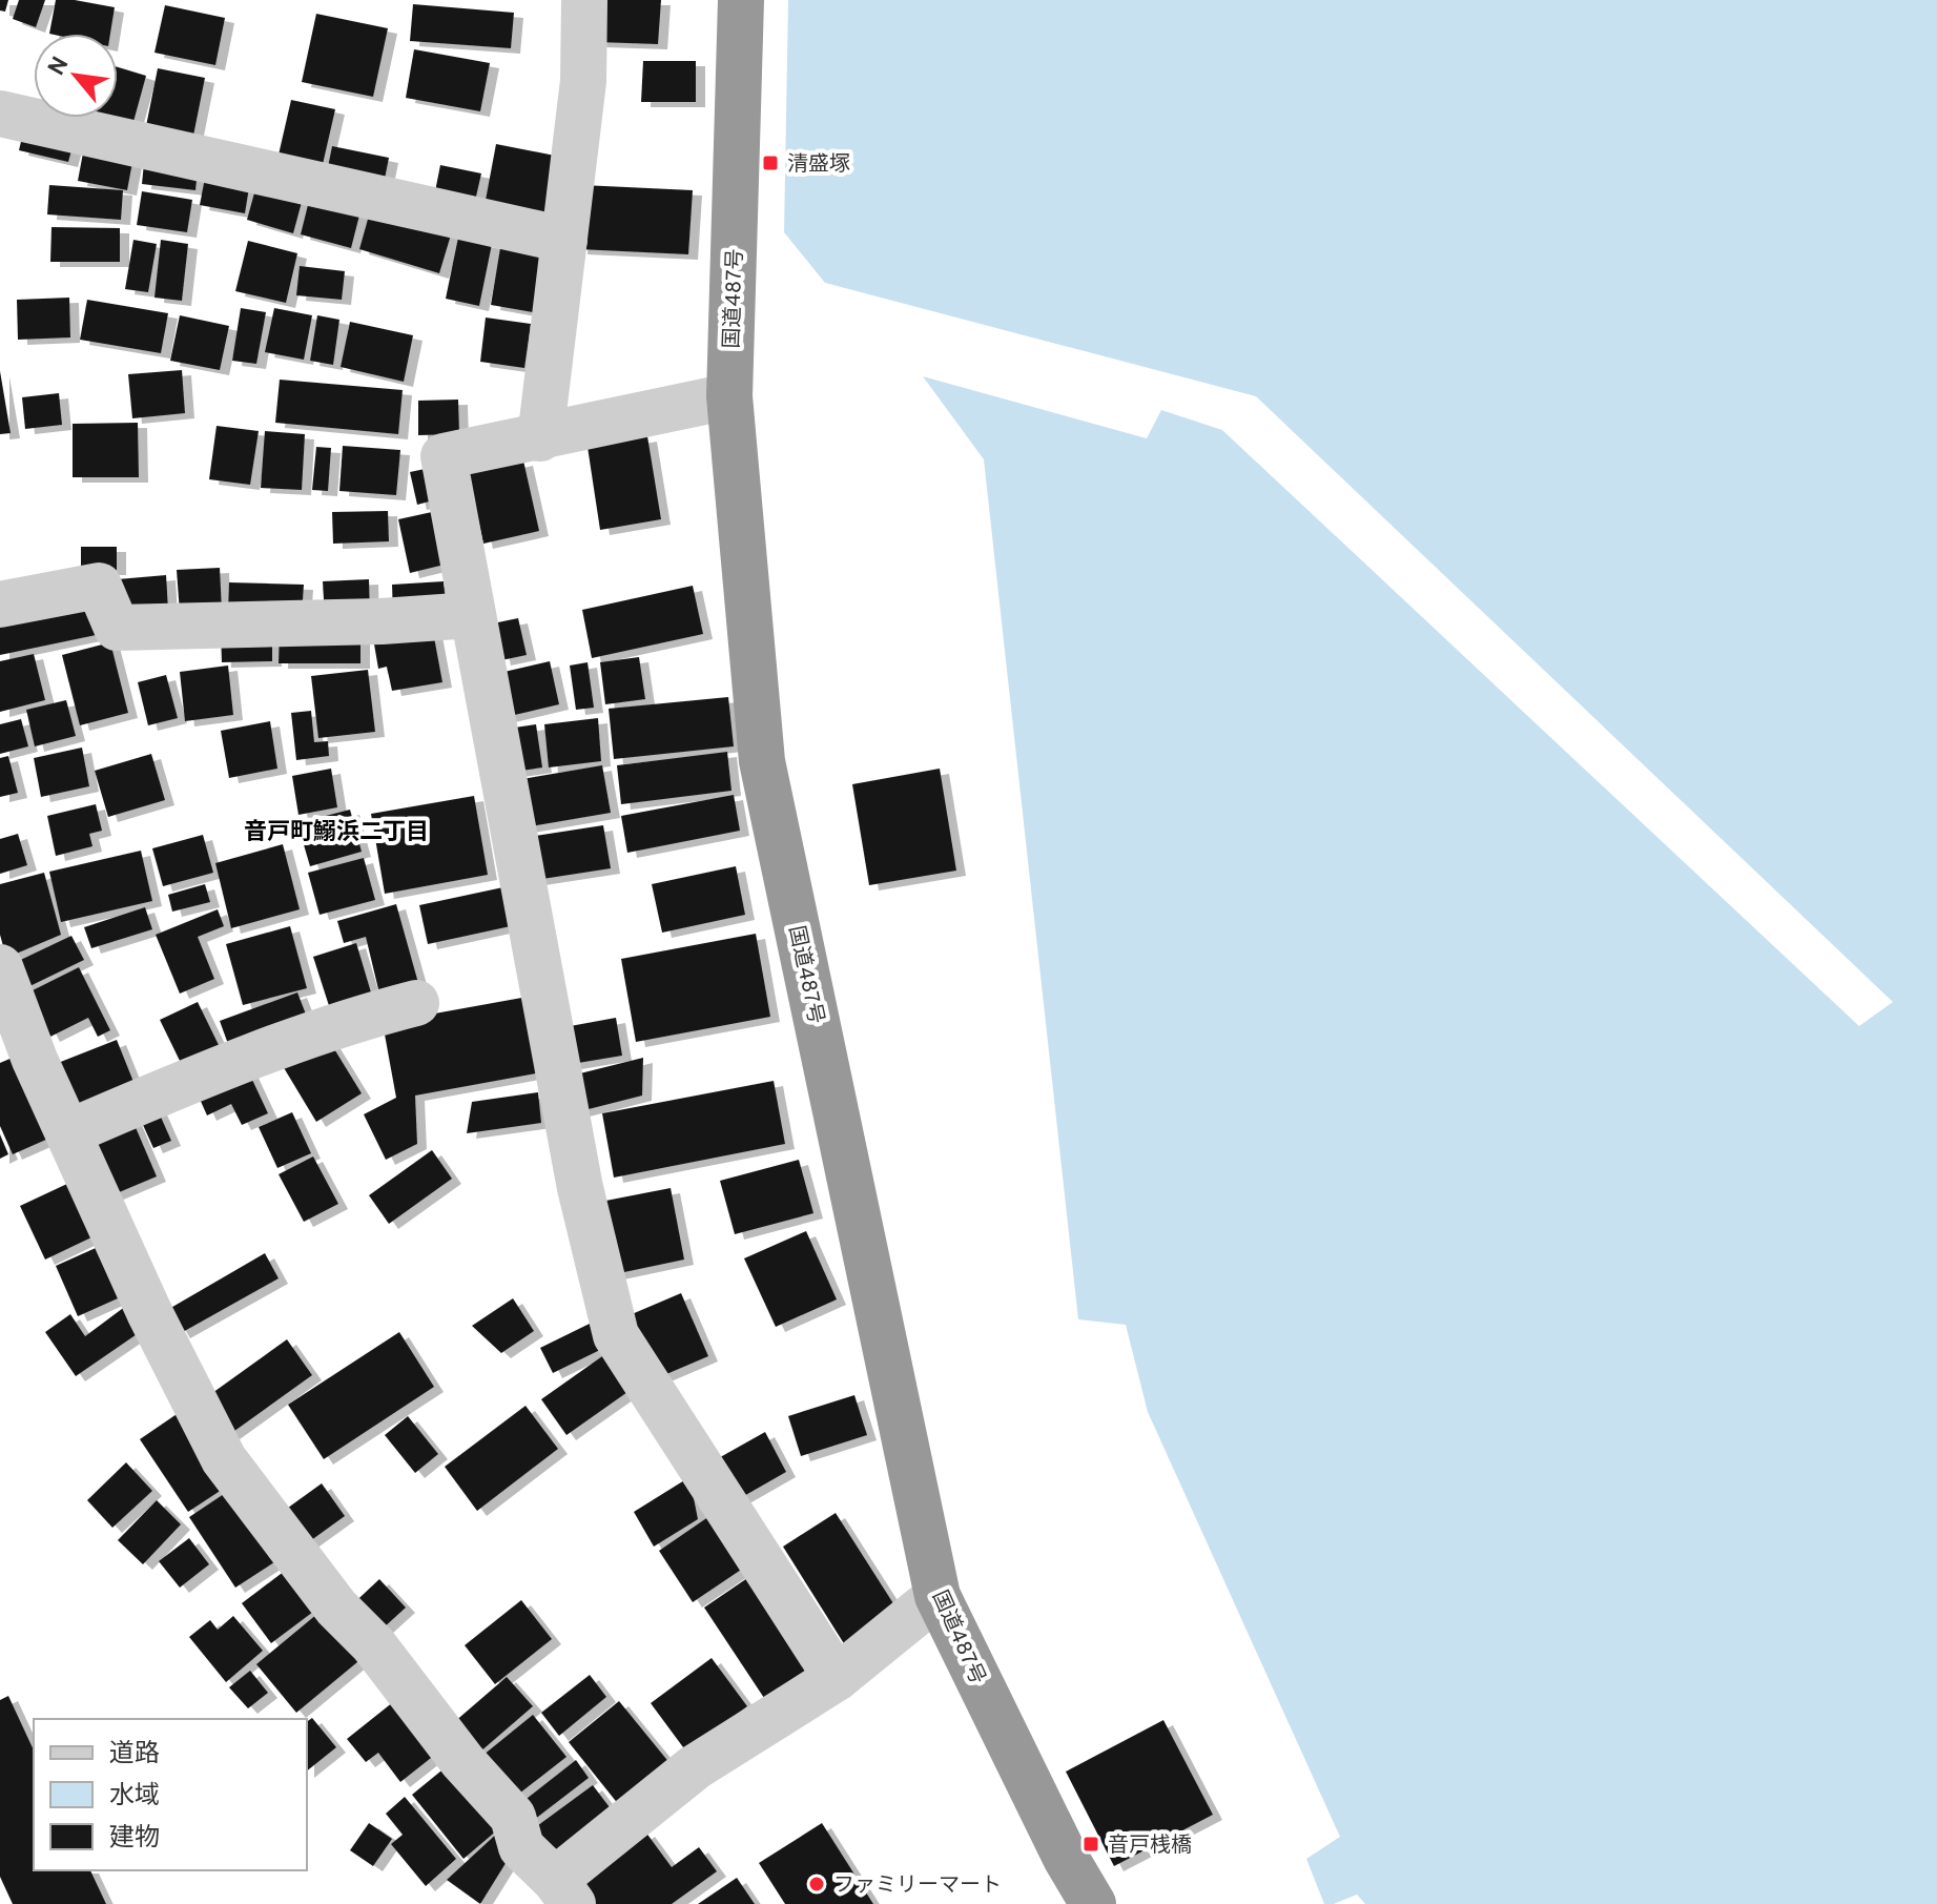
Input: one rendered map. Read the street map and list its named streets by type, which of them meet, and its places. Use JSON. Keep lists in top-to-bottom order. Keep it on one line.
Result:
{"streets":{"highway":["国道487号"]},"districts":["音戸町鰯浜二丁目"],"places":{"transit":["清盛塚","音戸桟橋"],"other":["ファミリーマート"]},"legend":["道路","水域","建物"],"north":"top left"}
